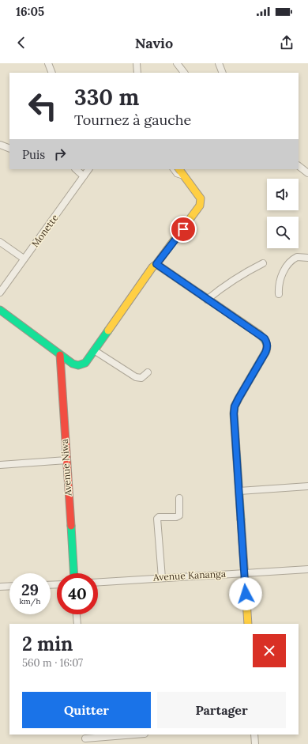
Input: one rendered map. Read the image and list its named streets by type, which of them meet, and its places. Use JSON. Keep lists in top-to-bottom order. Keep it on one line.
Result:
{"streets":{"street":["Monette","Avenue Niwa","Avenue Kananga"]},"page":{"status":"16:05","header":"Navio","turn":["330 m","Tournez à gauche"],"then":"Puis","speed":"29 km/h","limit":"40","heading":["2 min","560 m · 16:07"],"buttons":["Quitter","Partager"]}}
